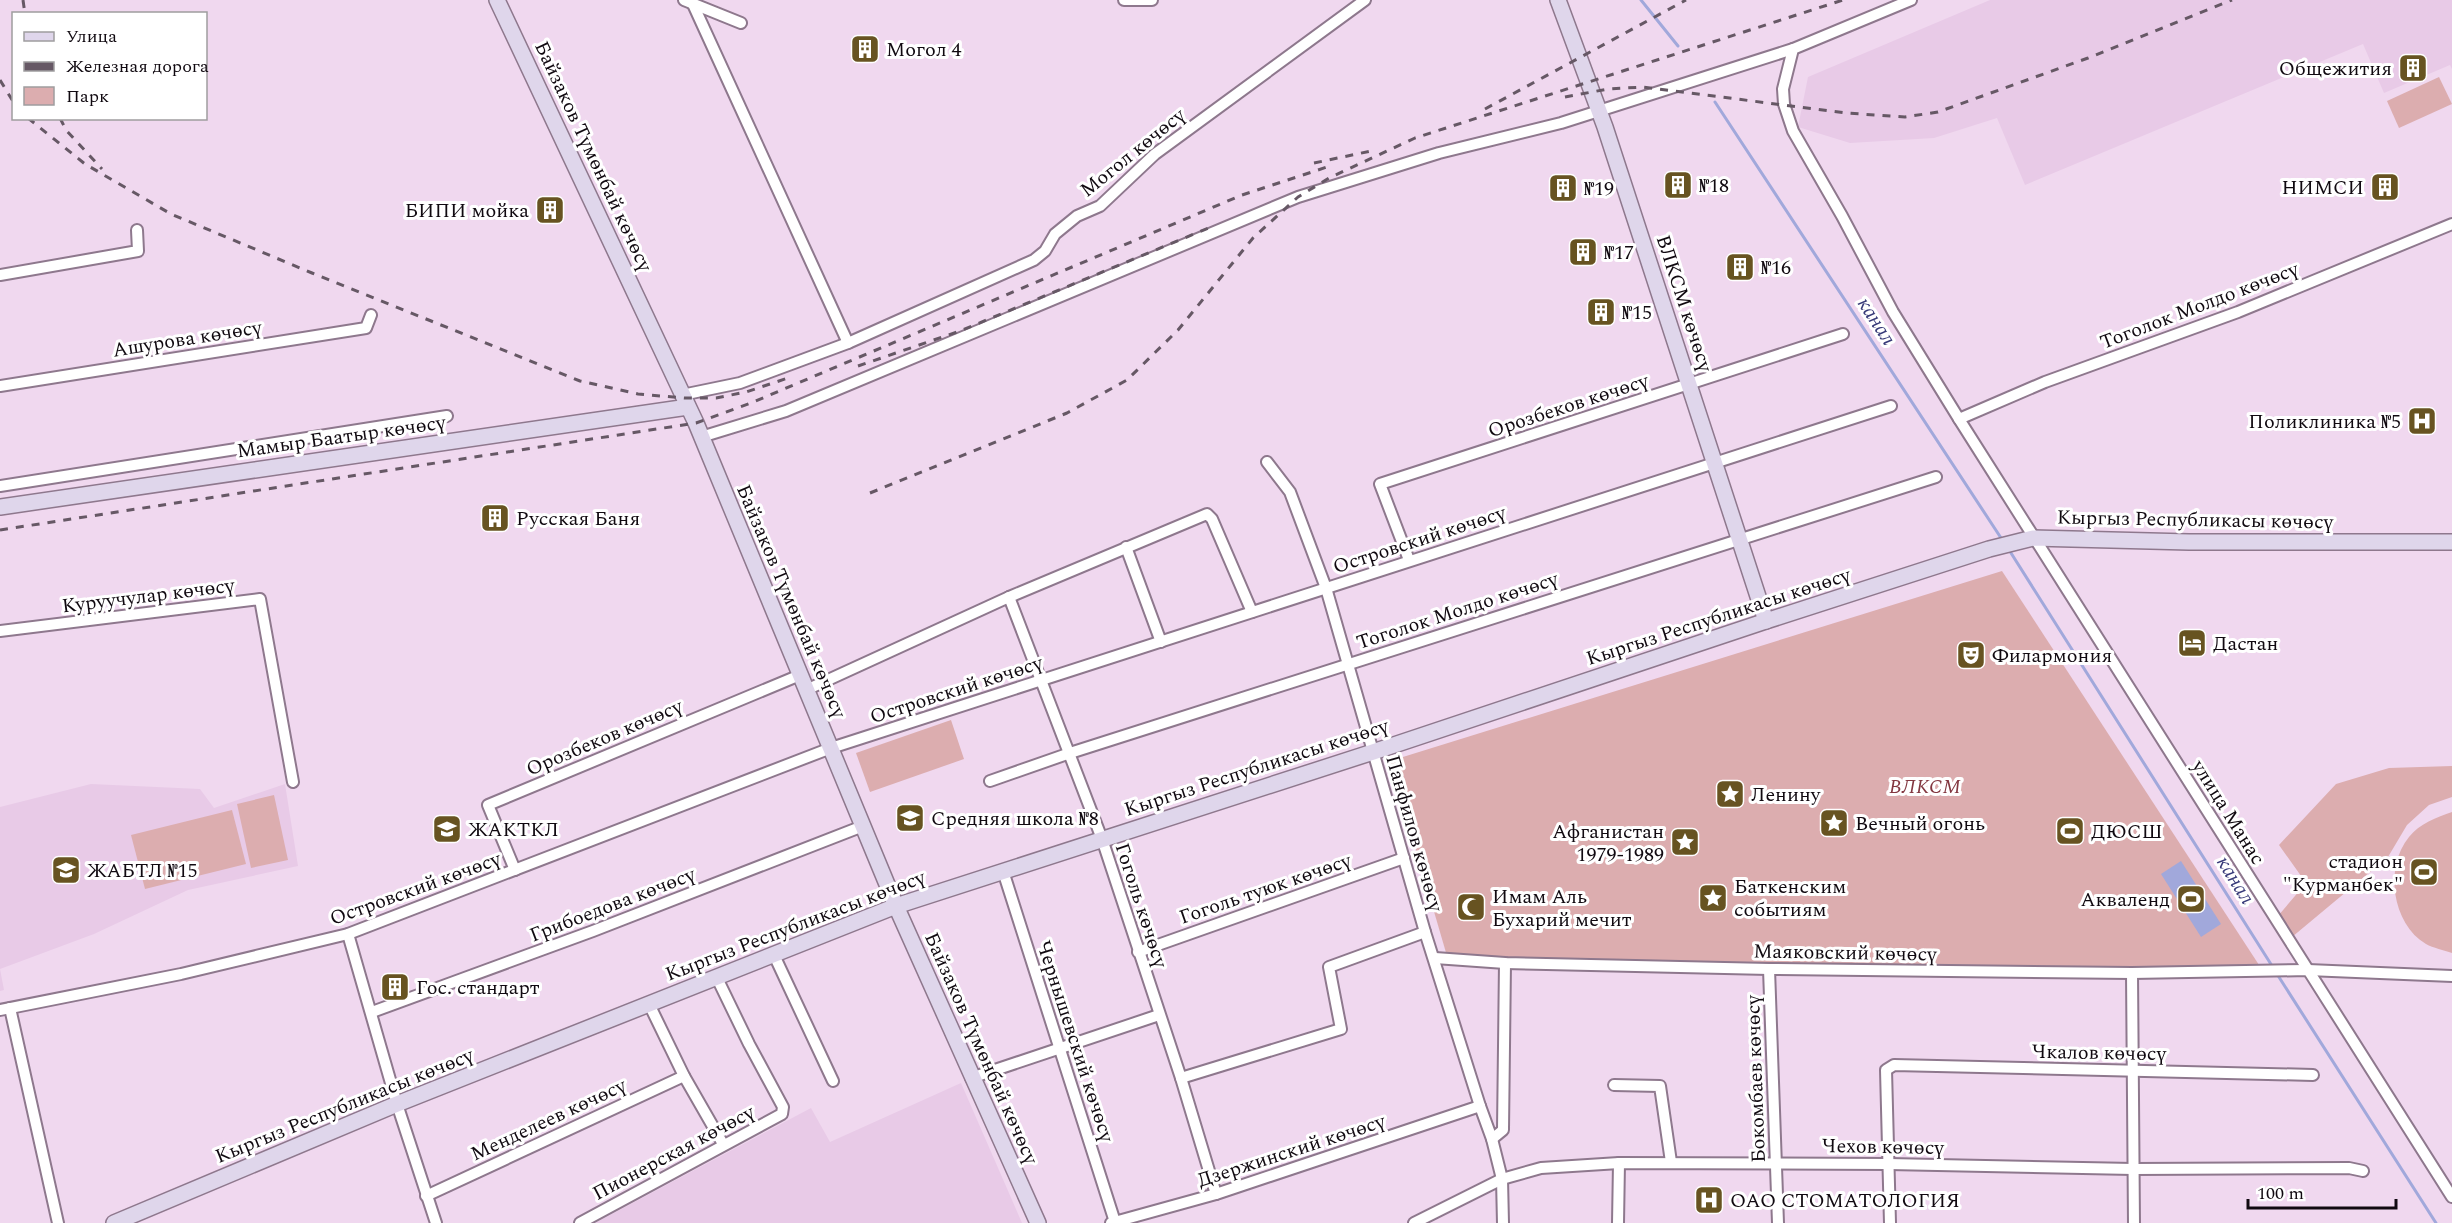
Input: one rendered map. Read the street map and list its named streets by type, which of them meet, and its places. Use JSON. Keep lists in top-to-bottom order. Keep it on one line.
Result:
{"streets":{"main road":["Байзаков Түмөнбай көчөсү","ВЛКСМ көчөсү","Мамыр Баатыр көчөсү","Кыргыз Республикасы көчөсү"],"street":["Могол көчөсү","Тоголок Молдо көчөсү","Ашурова көчөсү","Орозбеков көчөсү","Островский көчөсү","Куруучулар көчөсү","улица Манас","Панфилов көчөсү","Гоголь туюк көчөсү","Грибоедова көчөсү","Гоголь көчөсү","Маяковский көчөсү","Чернышевский көчөсү","Чкалов көчөсү","Бокомбаев көчөсү","Менделеев көчөсү","Чехов көчөсү","Дзержинский көчөсү","Пионерская көчөсү"]},"crossings":[["Могол көчөсү","Байзаков Түмөнбай көчөсү"],["Могол көчөсү","Мамыр Баатыр көчөсү"],["Байзаков Түмөнбай көчөсү","Орозбеков көчөсү"],["Байзаков Түмөнбай көчөсү","Мамыр Баатыр көчөсү"],["Байзаков Түмөнбай көчөсү","Кыргыз Республикасы көчөсү"],["Байзаков Түмөнбай көчөсү","Островский көчөсү"],["Байзаков Түмөнбай көчөсү","Грибоедова көчөсү"],["ВЛКСМ көчөсү","Тоголок Молдо көчөсү"],["ВЛКСМ көчөсү","Орозбеков көчөсү"],["ВЛКСМ көчөсү","Кыргыз Республикасы көчөсү"],["ВЛКСМ көчөсү","Островский көчөсү"],["Тоголок Молдо көчөсү","улица Манас"],["Тоголок Молдо көчөсү","Панфилов көчөсү"],["Тоголок Молдо көчөсү","Гоголь көчөсү"],["Орозбеков көчөсү","Островский көчөсү"],["Кыргыз Республикасы көчөсү","улица Манас"],["Кыргыз Республикасы көчөсү","Панфилов көчөсү"],["Кыргыз Республикасы көчөсү","Гоголь көчөсү"],["Кыргыз Республикасы көчөсү","Чернышевский көчөсү"],["Кыргыз Республикасы көчөсү","Пионерская көчөсү"],["Островский көчөсү","Панфилов көчөсү"],["Островский көчөсү","Гоголь көчөсү"],["улица Манас","Маяковский көчөсү"],["Панфилов көчөсү","Гоголь туюк көчөсү"],["Панфилов көчөсү","Маяковский көчөсү"],["Панфилов көчөсү","Чехов көчөсү"],["Панфилов көчөсү","Дзержинский көчөсү"],["Гоголь туюк көчөсү","Гоголь көчөсү"],["Гоголь көчөсү","Дзержинский көчөсү"],["Маяковский көчөсү","Бокомбаев көчөсү"],["Чернышевский көчөсү","Дзержинский көчөсү"],["Чкалов көчөсү","Чехов көчөсү"],["Бокомбаев көчөсү","Чехов көчөсү"]],"water":["канал"],"parks":["ВЛКСМ"],"places":{"building":["Могол 4","Общежития","№18","НИМСИ","№19","БИПИ мойка","№17","№16","№15","Русская Баня","Гос. стандарт"],"hospital":["Поликлиника №5","ОАО СТОМАТОЛОГИЯ"],"hotel":["Дастан"],"theatre":["Филармония"],"place":["Ленину","Вечный огонь","Афганистан 1979-1989","Баткенским событиям"],"school or university":["Средняя школа №8","ЖАКТКЛ","ЖАБТЛ №15"],"sports":["ДЮСШ","стадион \"Курманбек\"","Акваленд"],"mosque":["Имам Аль Бухарий мечит"]},"legend":["Улица","Железная дорога","Парк"],"scale_bar":"100 m"}
